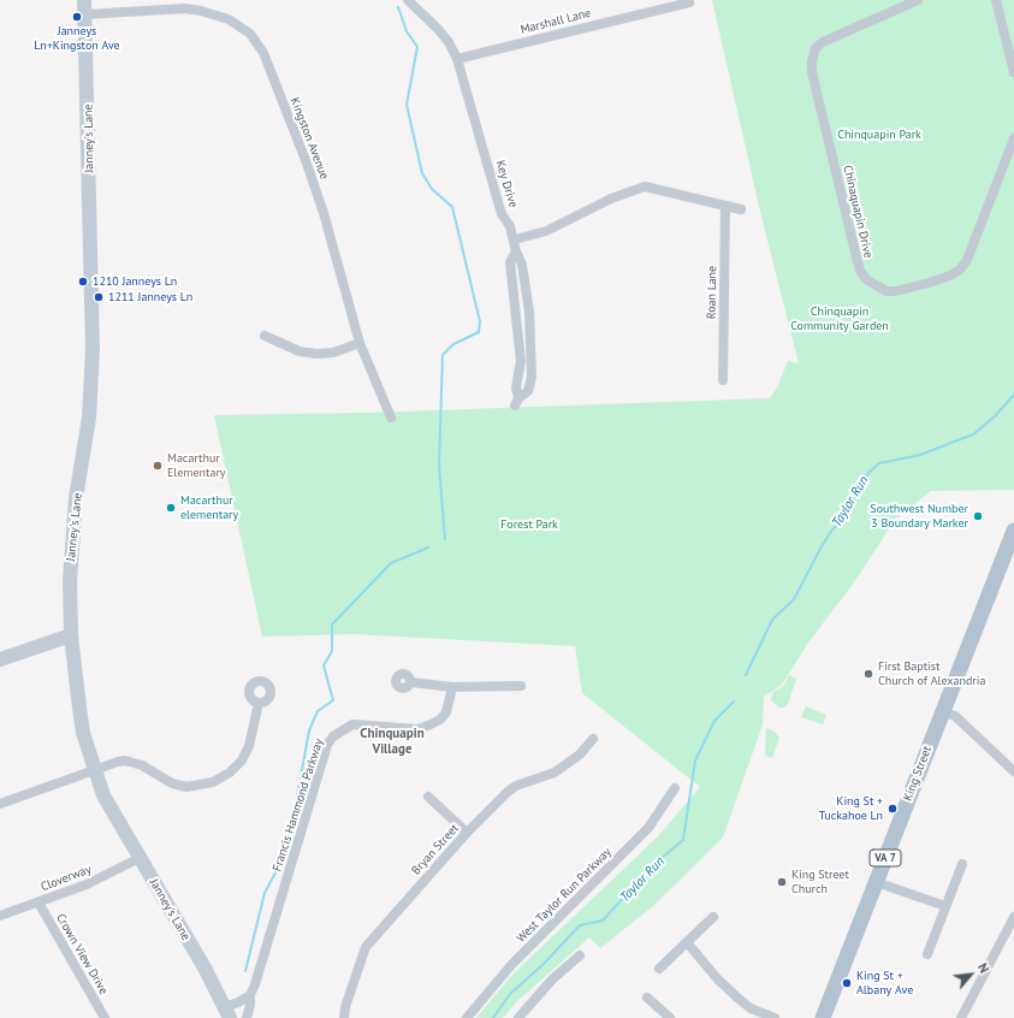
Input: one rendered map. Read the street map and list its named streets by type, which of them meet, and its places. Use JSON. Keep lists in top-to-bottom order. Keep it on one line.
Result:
{"streets":{"main road":["Janney's Lane","King Street","VA 7"],"street":["Marshall Lane","Kingston Avenue","Key Drive","Chinaquapin Drive","Roan Lane","Francis Hammond Parkway","Bryan Street","Cloverway","West Taylor Run Parkway","Crown View Drive"]},"crossings":[["Marshall Lane","Key Drive"],["Janney's Lane","Kingston Avenue"],["Janney's Lane","Cloverway"],["Cloverway","Crown View Drive"]],"districts":["Chinquapin Village"],"water":["Taylor Run"],"parks":["Chinquapin Park","Chinquapin Community Garden","Forest Park"],"places":["Janneys Ln+Kingston Ave","1210 Janneys Ln","1211 Janneys Ln","Macarthur Elementary","Macarthur elementary","Southwest Number 3 Boundary Marker","First Baptist Church of Alexandria","King St + Tuckahoe Ln","King Street Church","King St + Albany Ave"],"north":"top right"}
